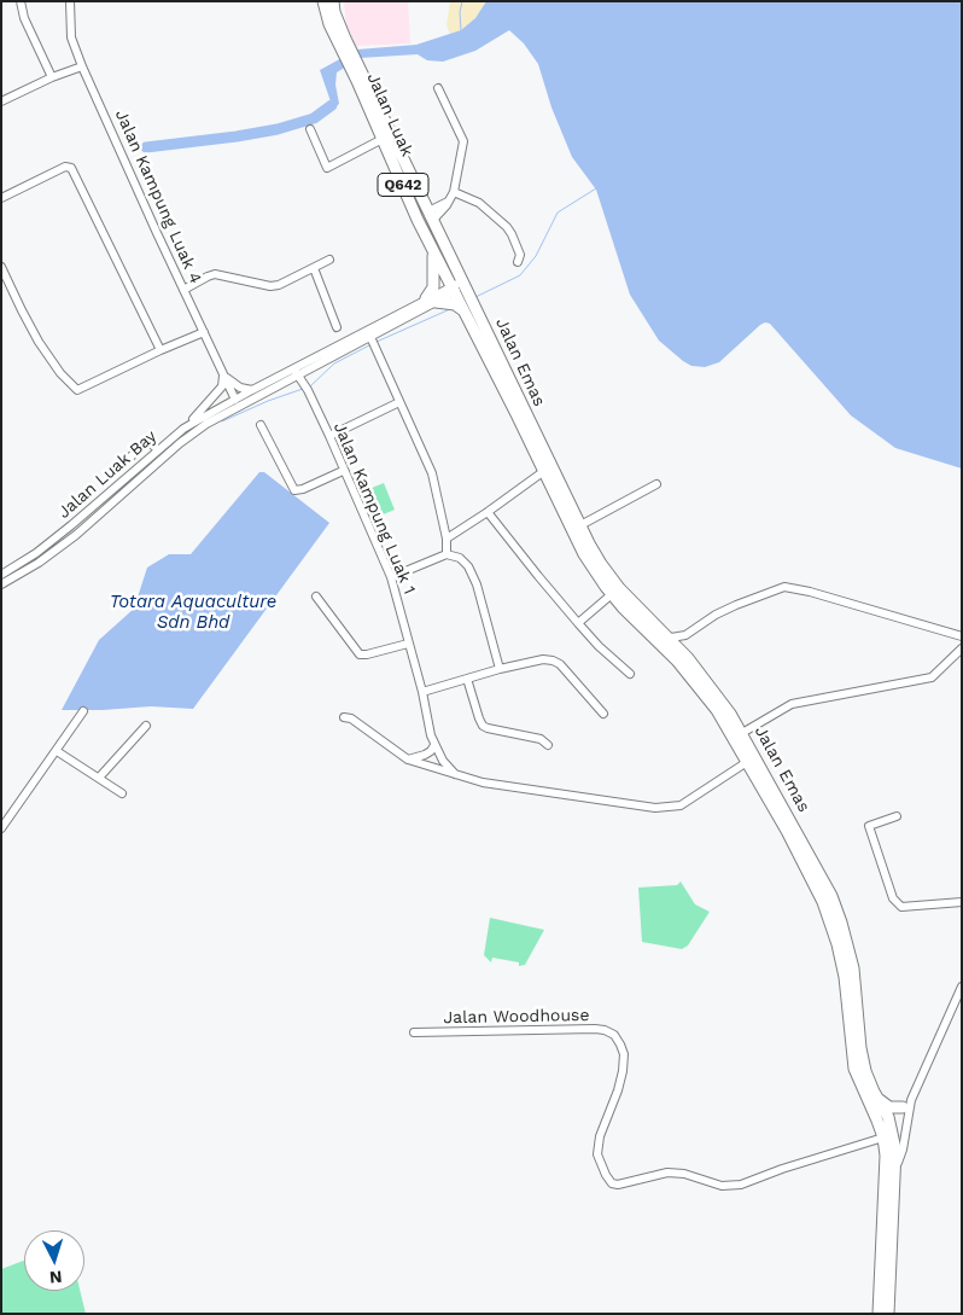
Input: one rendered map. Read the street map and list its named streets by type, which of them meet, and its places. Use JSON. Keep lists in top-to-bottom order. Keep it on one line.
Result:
{"streets":{"main road":["Jalan Luak","Q642","Jalan Emas"],"street":["Jalan Kampung Luak 4","Jalan Luak Bay","Jalan Kampung Luak 1","Jalan Woodhouse"]},"crossings":[["Jalan Luak","Jalan Emas"],["Jalan Kampung Luak 4","Jalan Luak Bay"],["Jalan Emas","Jalan Woodhouse"]],"water":["Totara Aquaculture Sdn Bhd"],"north":"bottom"}
